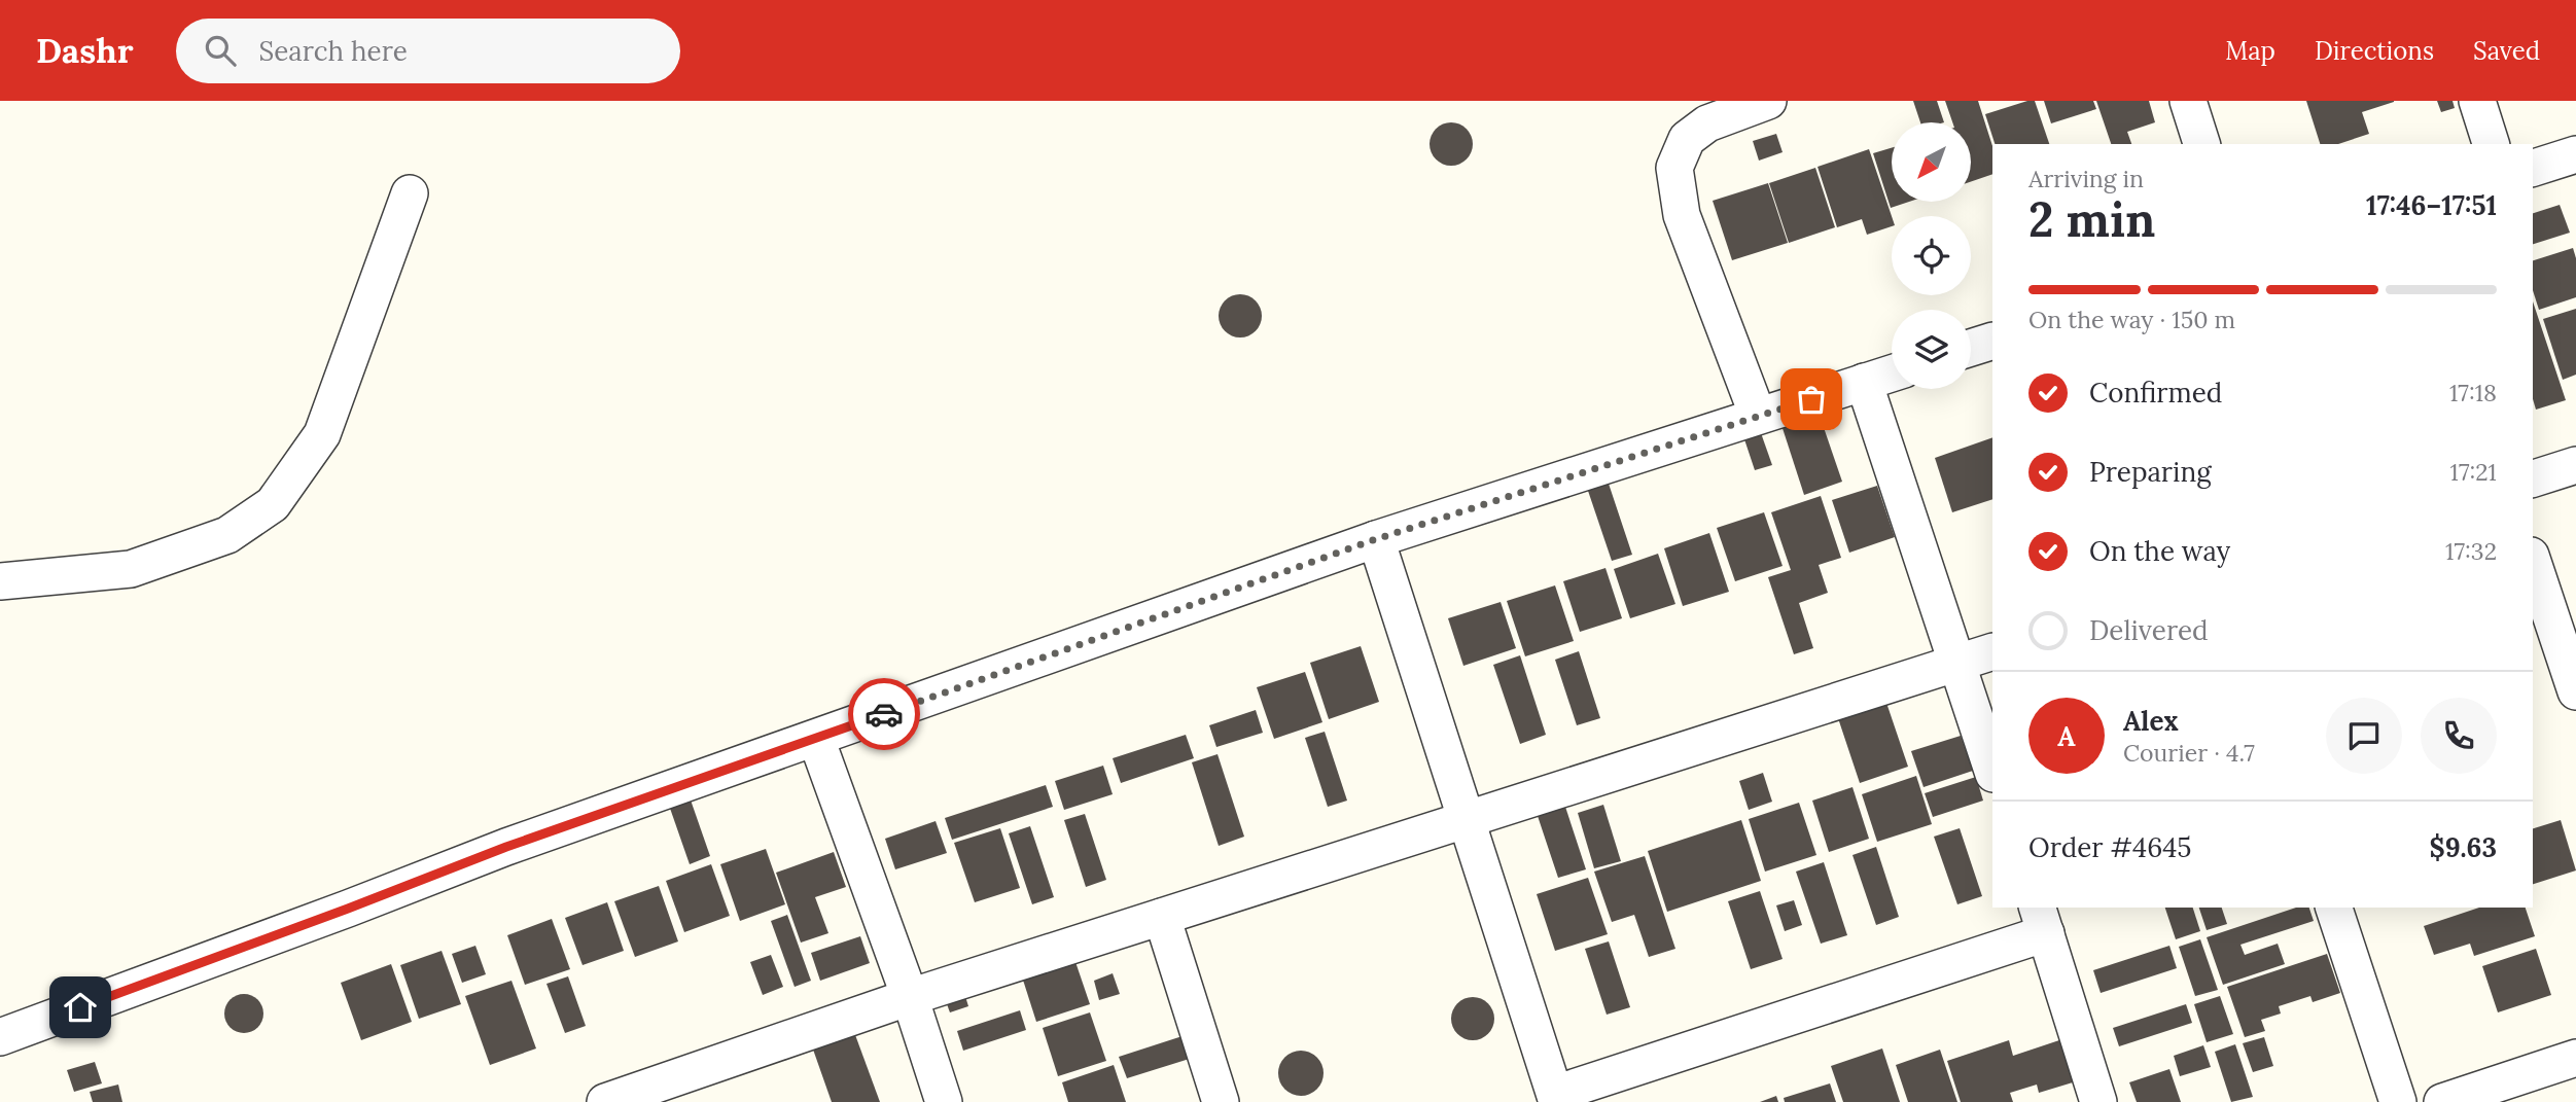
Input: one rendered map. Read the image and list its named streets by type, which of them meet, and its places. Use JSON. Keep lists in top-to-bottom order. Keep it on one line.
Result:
{"north":"bottom left","page":{"header":"Dashr","search":"Search here","nav":["Map","Directions","Saved"],"heading":["2 min","Arriving in","17:46–17:51"],"panel":["Alex","Courier · 4.7","Order #4645","$9.63"],"bar":"On the way · 150 m","list":[["Confirmed","17:18"],["Preparing","17:21"],["On the way","17:32"],"Delivered"],"round":"A"}}
